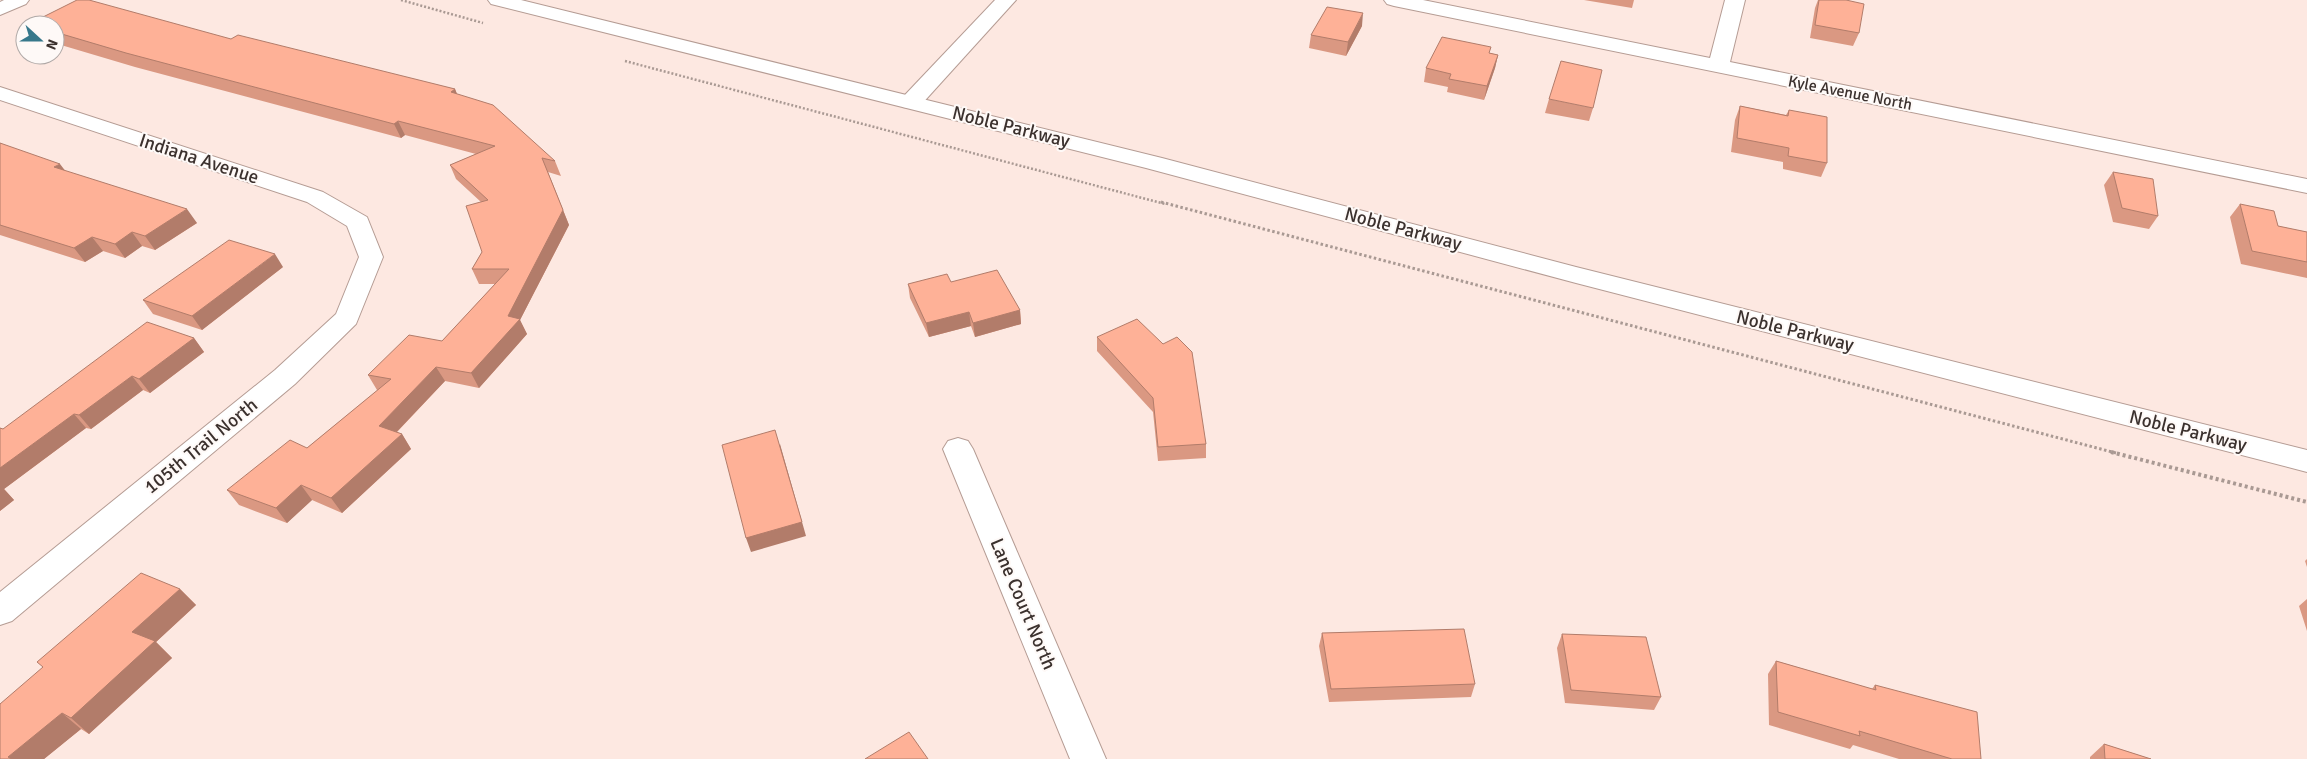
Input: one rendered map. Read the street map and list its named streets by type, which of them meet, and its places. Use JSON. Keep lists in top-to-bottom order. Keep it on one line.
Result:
{"streets":{"street":["Kyle Avenue North","Noble Parkway","Indiana Avenue","105th Trail North","Lane Court North"]},"crossings":[["Indiana Avenue","105th Trail North"]],"north":"right"}
